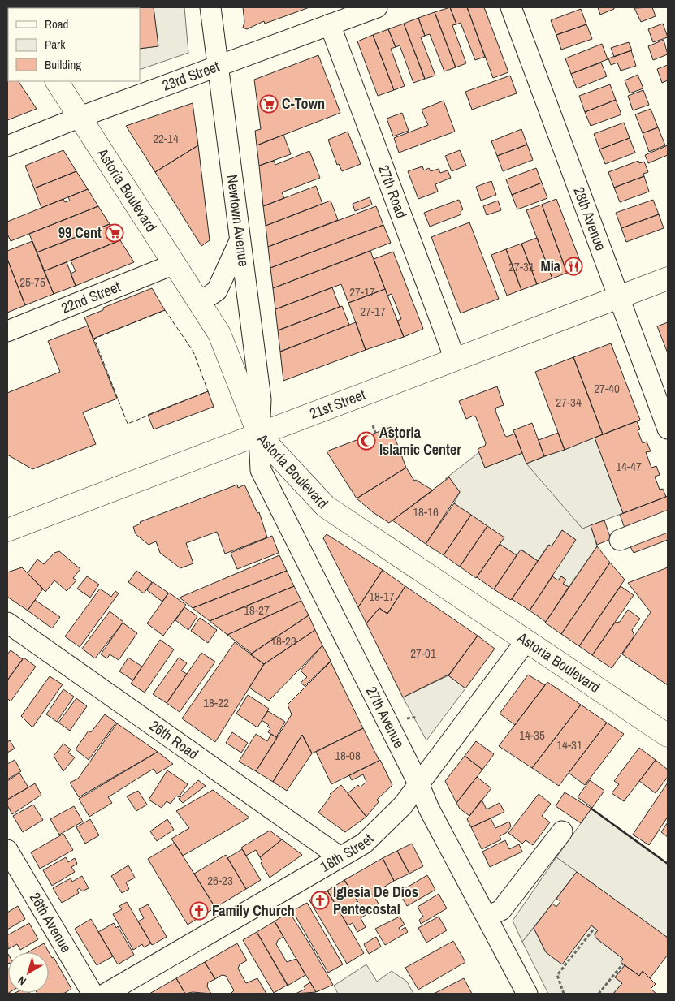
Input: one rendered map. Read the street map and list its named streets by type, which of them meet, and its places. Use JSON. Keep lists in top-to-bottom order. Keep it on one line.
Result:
{"streets":{"main road":["Astoria Boulevard","21st Street"],"street":["23rd Street","27th Road","28th Avenue","Newtown Avenue","22nd Street","27th Avenue","26th Road","18th Street","26th Avenue"]},"crossings":[["23rd Street","Astoria Boulevard"],["23rd Street","27th Road"],["23rd Street","Newtown Avenue"],["Astoria Boulevard","Newtown Avenue"],["Astoria Boulevard","22nd Street"],["Astoria Boulevard","21st Street"],["Astoria Boulevard","27th Avenue"],["Astoria Boulevard","18th Street"],["27th Road","21st Street"],["28th Avenue","21st Street"],["Newtown Avenue","21st Street"],["Newtown Avenue","27th Avenue"],["21st Street","27th Avenue"],["27th Avenue","18th Street"],["26th Road","18th Street"]],"places":{"supermarket":["C-Town","99 Cent"],"restaurant":["Mia"],"mosque":["Astoria Islamic Center"],"church":["Iglesia De Dios Pentecostal","Family Church"]},"house_numbers":["22-14","27-31","25-75","27-17","27-17","27-40","27-34","14-47","18-16","18-17","18-27","18-23","27-01","18-22","14-35","14-31","18-08","26-23"],"legend":["Road","Park","Building"],"north":"bottom left"}
